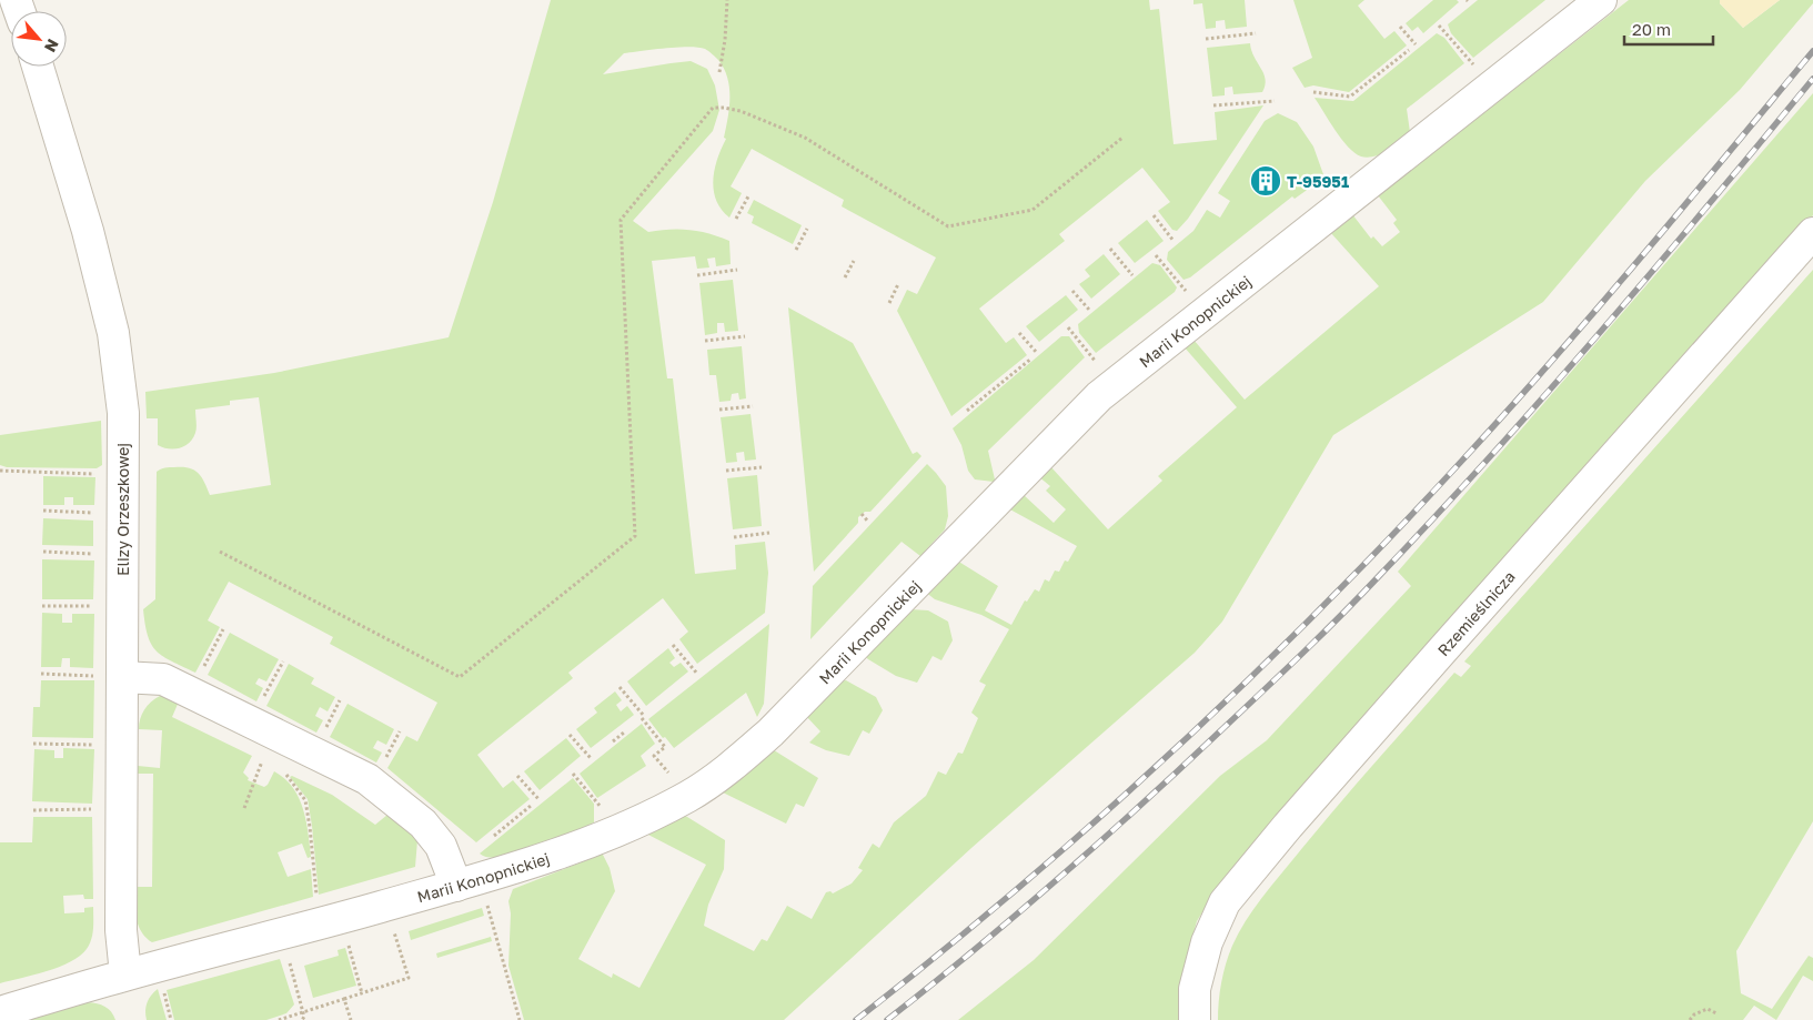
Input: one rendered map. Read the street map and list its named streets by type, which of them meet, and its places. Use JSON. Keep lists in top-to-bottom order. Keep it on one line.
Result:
{"streets":{"street":["Marii Konopnickiej","Elizy Orzeszkowej","Rzemieślnicza"]},"crossings":[["Marii Konopnickiej","Elizy Orzeszkowej"]],"places":{"building":["T-95951"]},"scale_bar":"20 m","north":"bottom right"}
